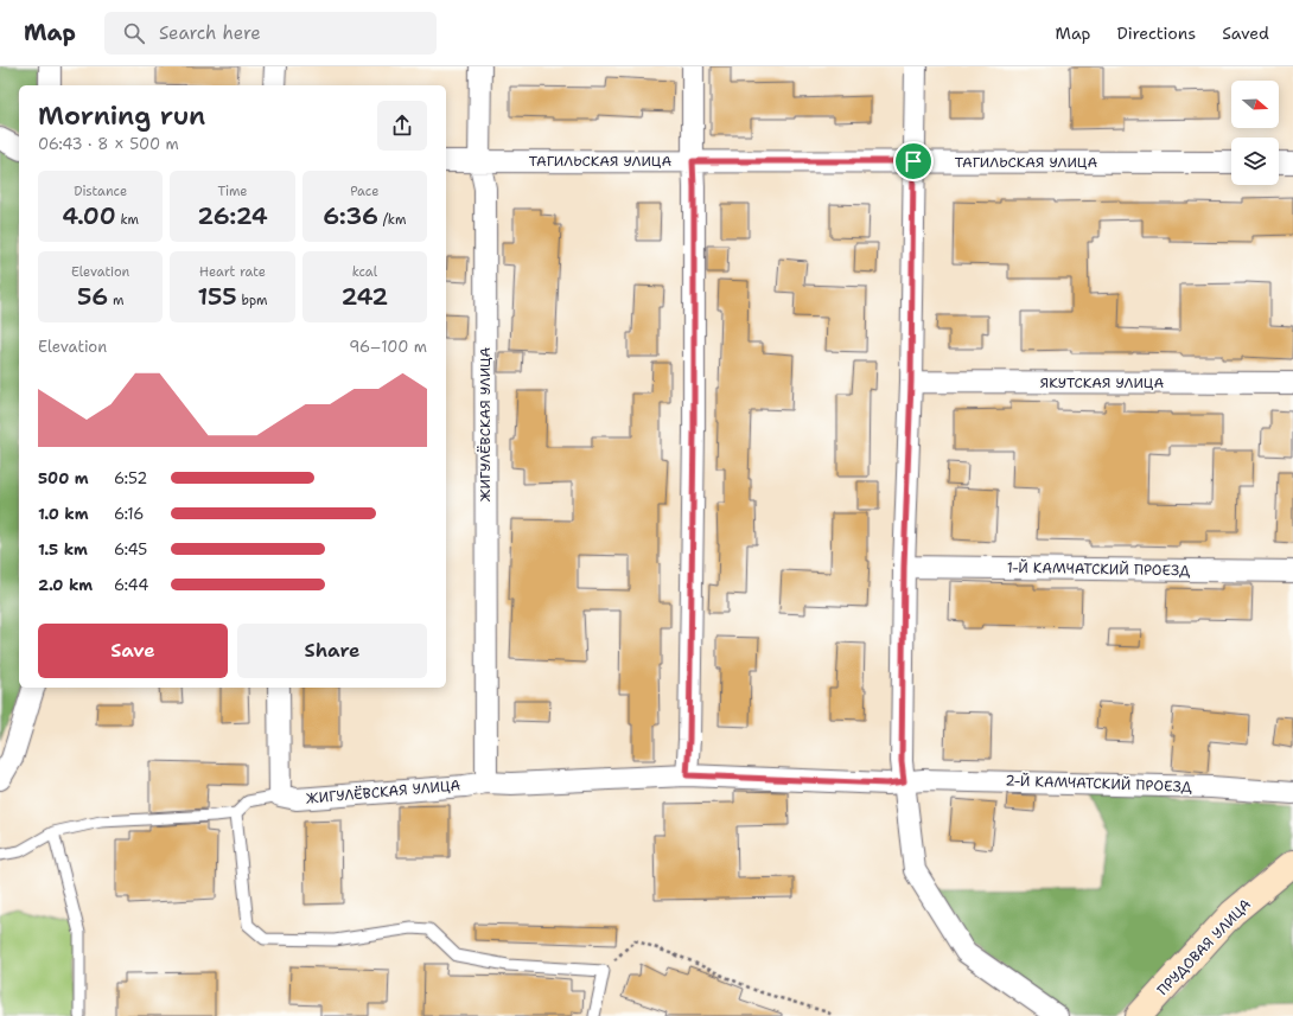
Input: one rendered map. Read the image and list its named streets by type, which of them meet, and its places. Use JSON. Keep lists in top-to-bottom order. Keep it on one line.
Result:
{"streets":{"main road":["ПРУДОВАЯ УЛИЦА"],"street":["ТАГИЛЬСКАЯ УЛИЦА","ЯКУТСКАЯ УЛИЦА","ЖИГУЛЁВСКАЯ УЛИЦА","1-Й КАМЧАТСКИЙ ПРОЕЗД","2-Й КАМЧАТСКИЙ ПРОЕЗД"]},"crossings":[["ТАГИЛЬСКАЯ УЛИЦА","ЖИГУЛЁВСКАЯ УЛИЦА"],["ЖИГУЛЁВСКАЯ УЛИЦА","2-Й КАМЧАТСКИЙ ПРОЕЗД"]],"north":"right","page":{"header":"Map","search":"Search here","nav":["Map","Directions","Saved"],"heading":["Morning run","06:43 · 8 × 500 m"],"stats":[["Distance","4.00 km"],["Time","26:24"],["Pace","6:36 /km"],["Elevation","56 m"],["Heart rate","155 bpm"],["kcal","242"]],"chart":["Elevation","96–100 m"],"list":[{"name":"500 m","note":"6:52"},{"name":"1.0 km","note":"6:16"},{"name":"1.5 km","note":"6:45"},{"name":"2.0 km","note":"6:44"}],"buttons":["Save","Share"]}}
